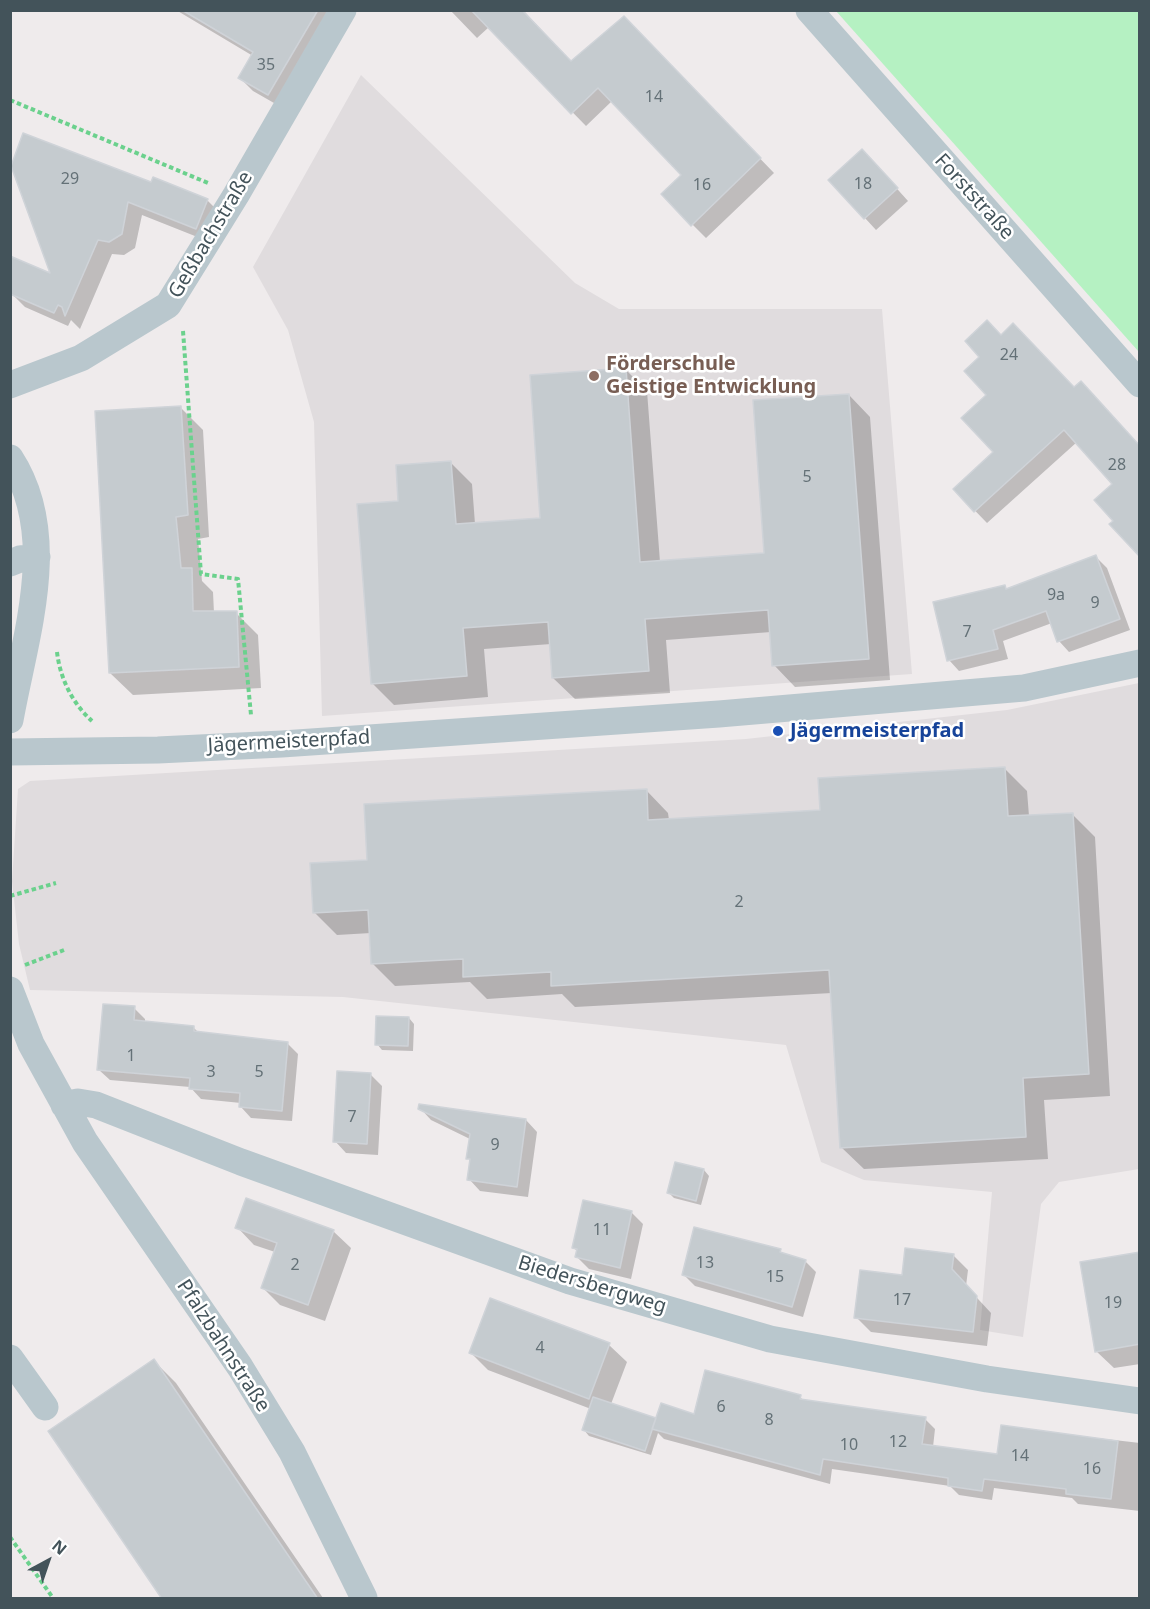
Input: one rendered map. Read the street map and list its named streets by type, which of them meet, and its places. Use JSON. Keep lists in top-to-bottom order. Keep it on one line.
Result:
{"streets":{"street":["Forststraße","Geßbachstraße","Jägermeisterpfad","Biedersbergweg","Pfalzbahnstraße"]},"crossings":[["Biedersbergweg","Pfalzbahnstraße"]],"places":["Förderschule Geistige Entwicklung","Jägermeisterpfad"],"house_numbers":["35","14","29","18","16","24","28","5","9a","9","7","2","1","3","5","7","9","11","13","2","15","17","19","4","6","8","12","10","14","16"],"north":"top right"}
